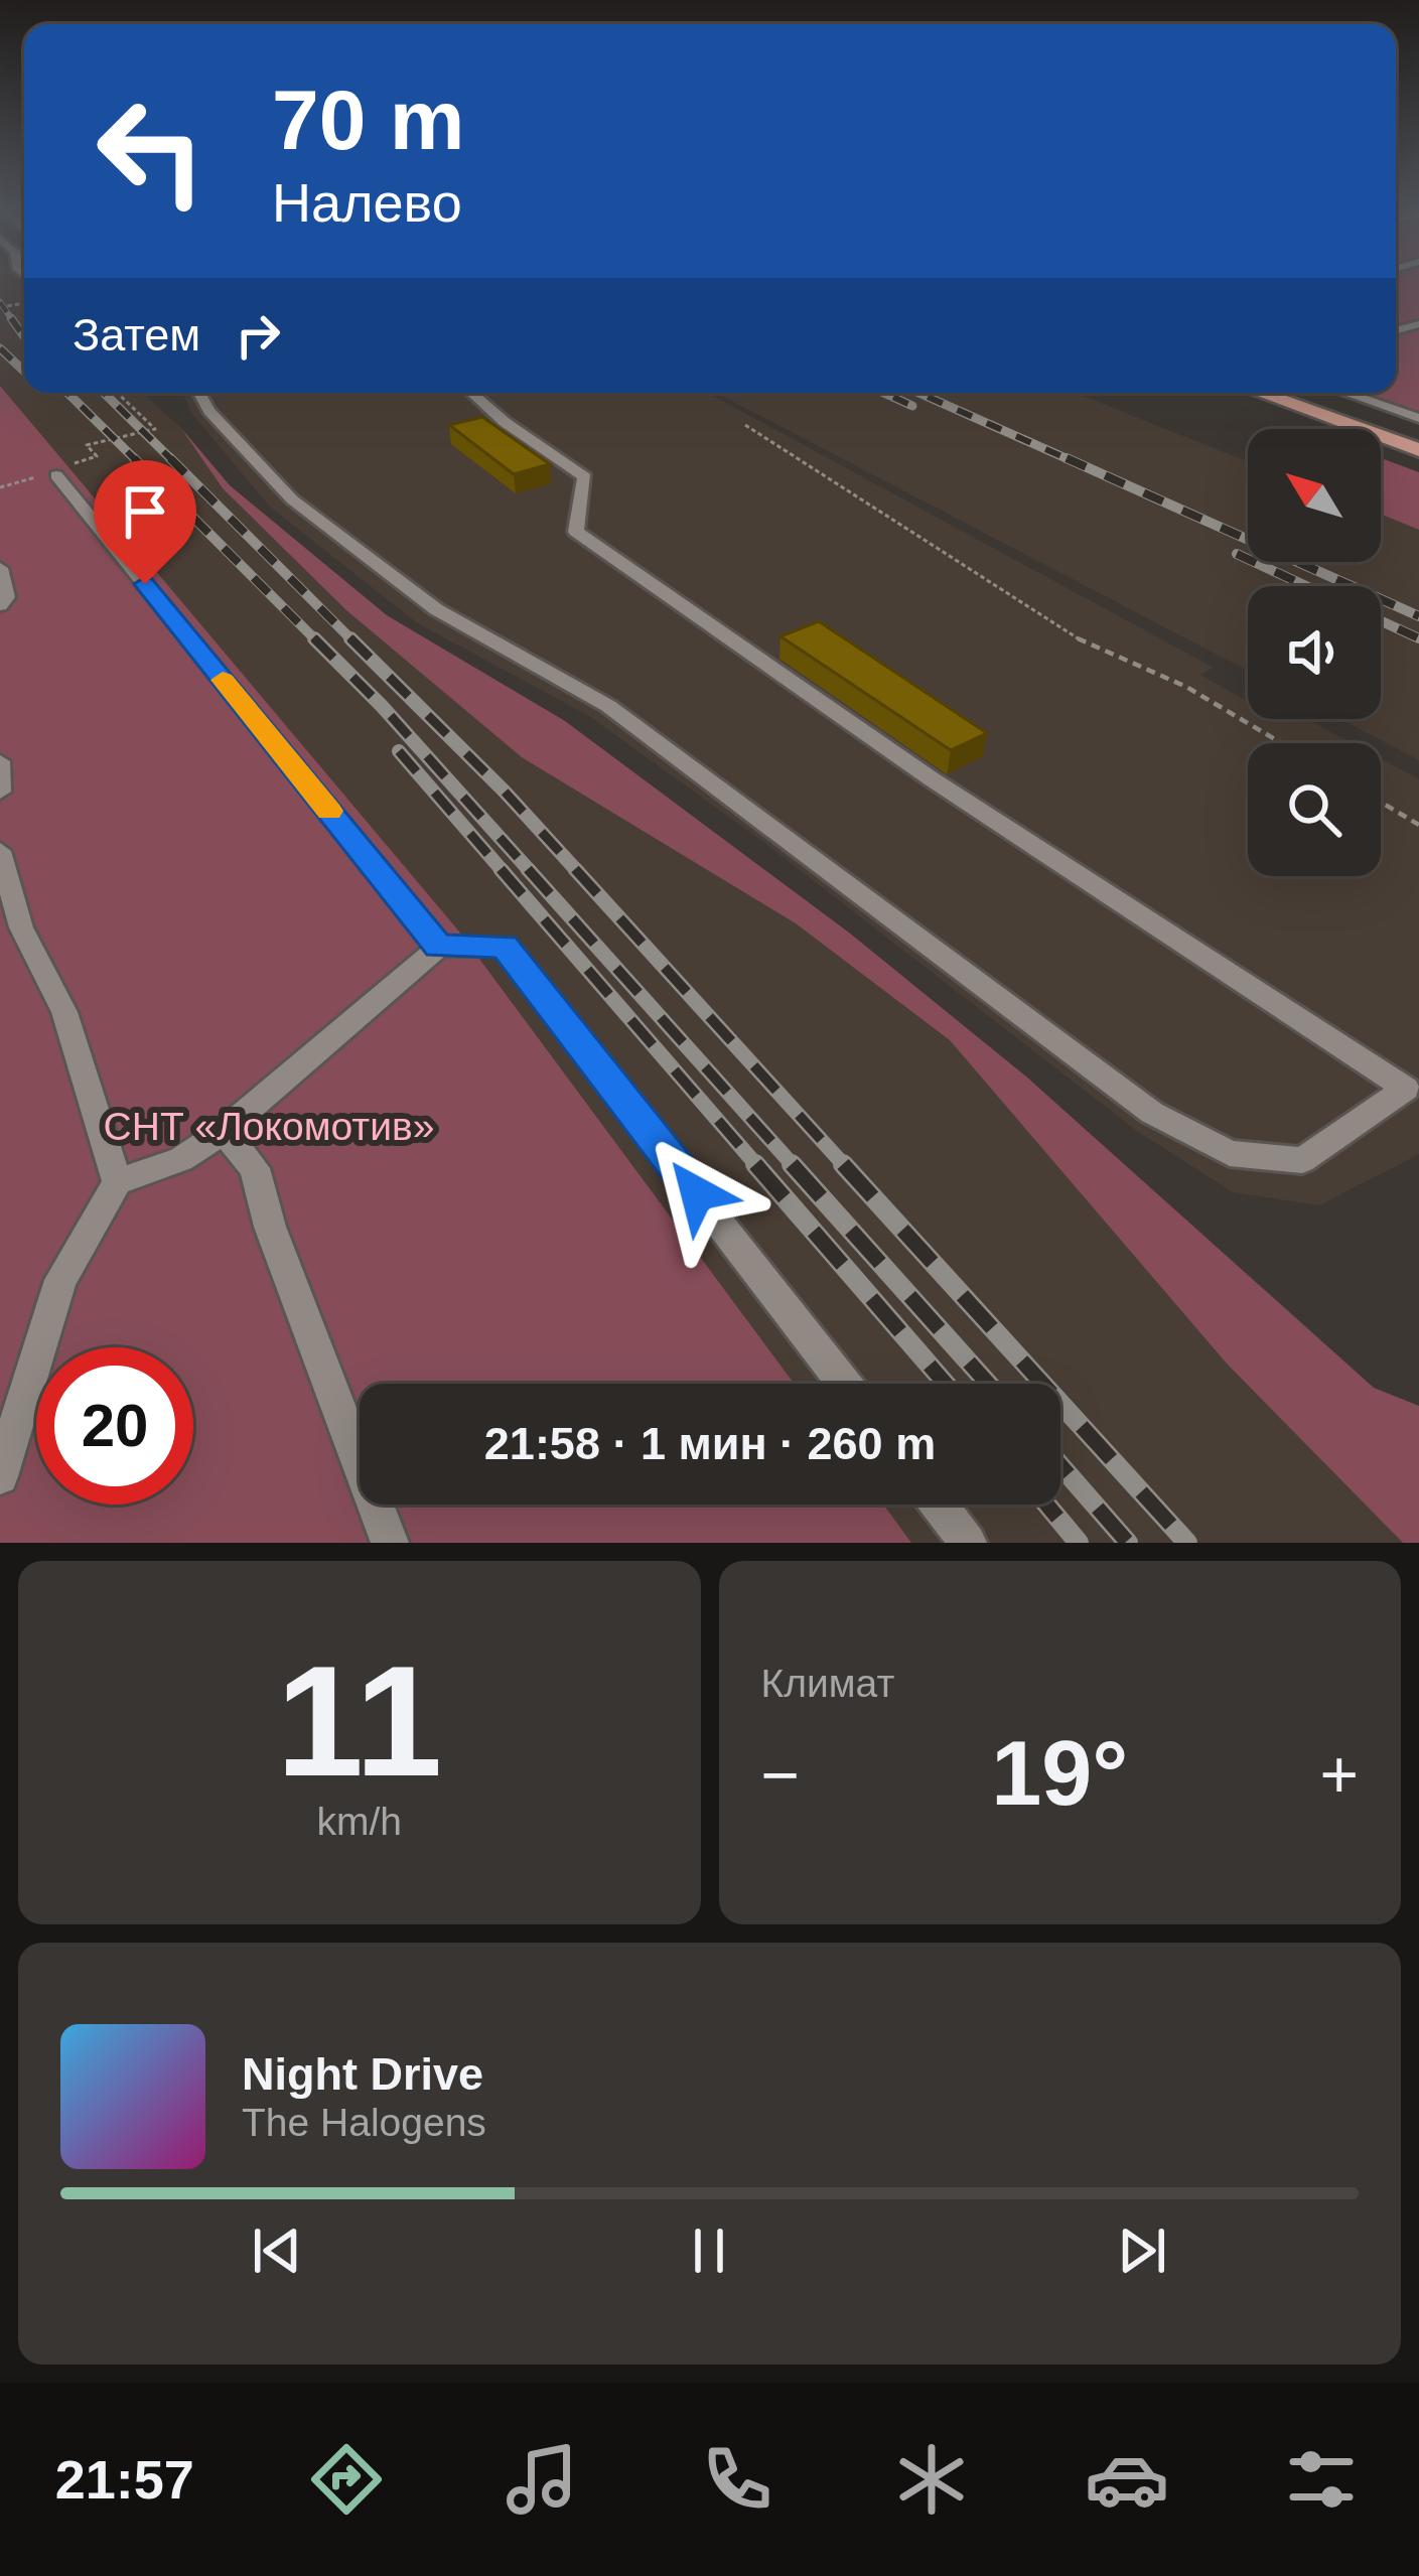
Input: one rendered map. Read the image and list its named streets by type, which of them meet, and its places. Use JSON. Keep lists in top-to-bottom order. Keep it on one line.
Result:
{"parks":["СНТ «Локомотив»"],"north":"top left","page":{"turn":["70 m","Налево"],"then":"Затем","limit":"20","trip":"21:58 · 1 мин · 260 m","tile":[["11","km/h"],"Климат"],"heat":["−","19°","+"],"song":["Night Drive","The Halogens"],"tabs":"21:57"}}
